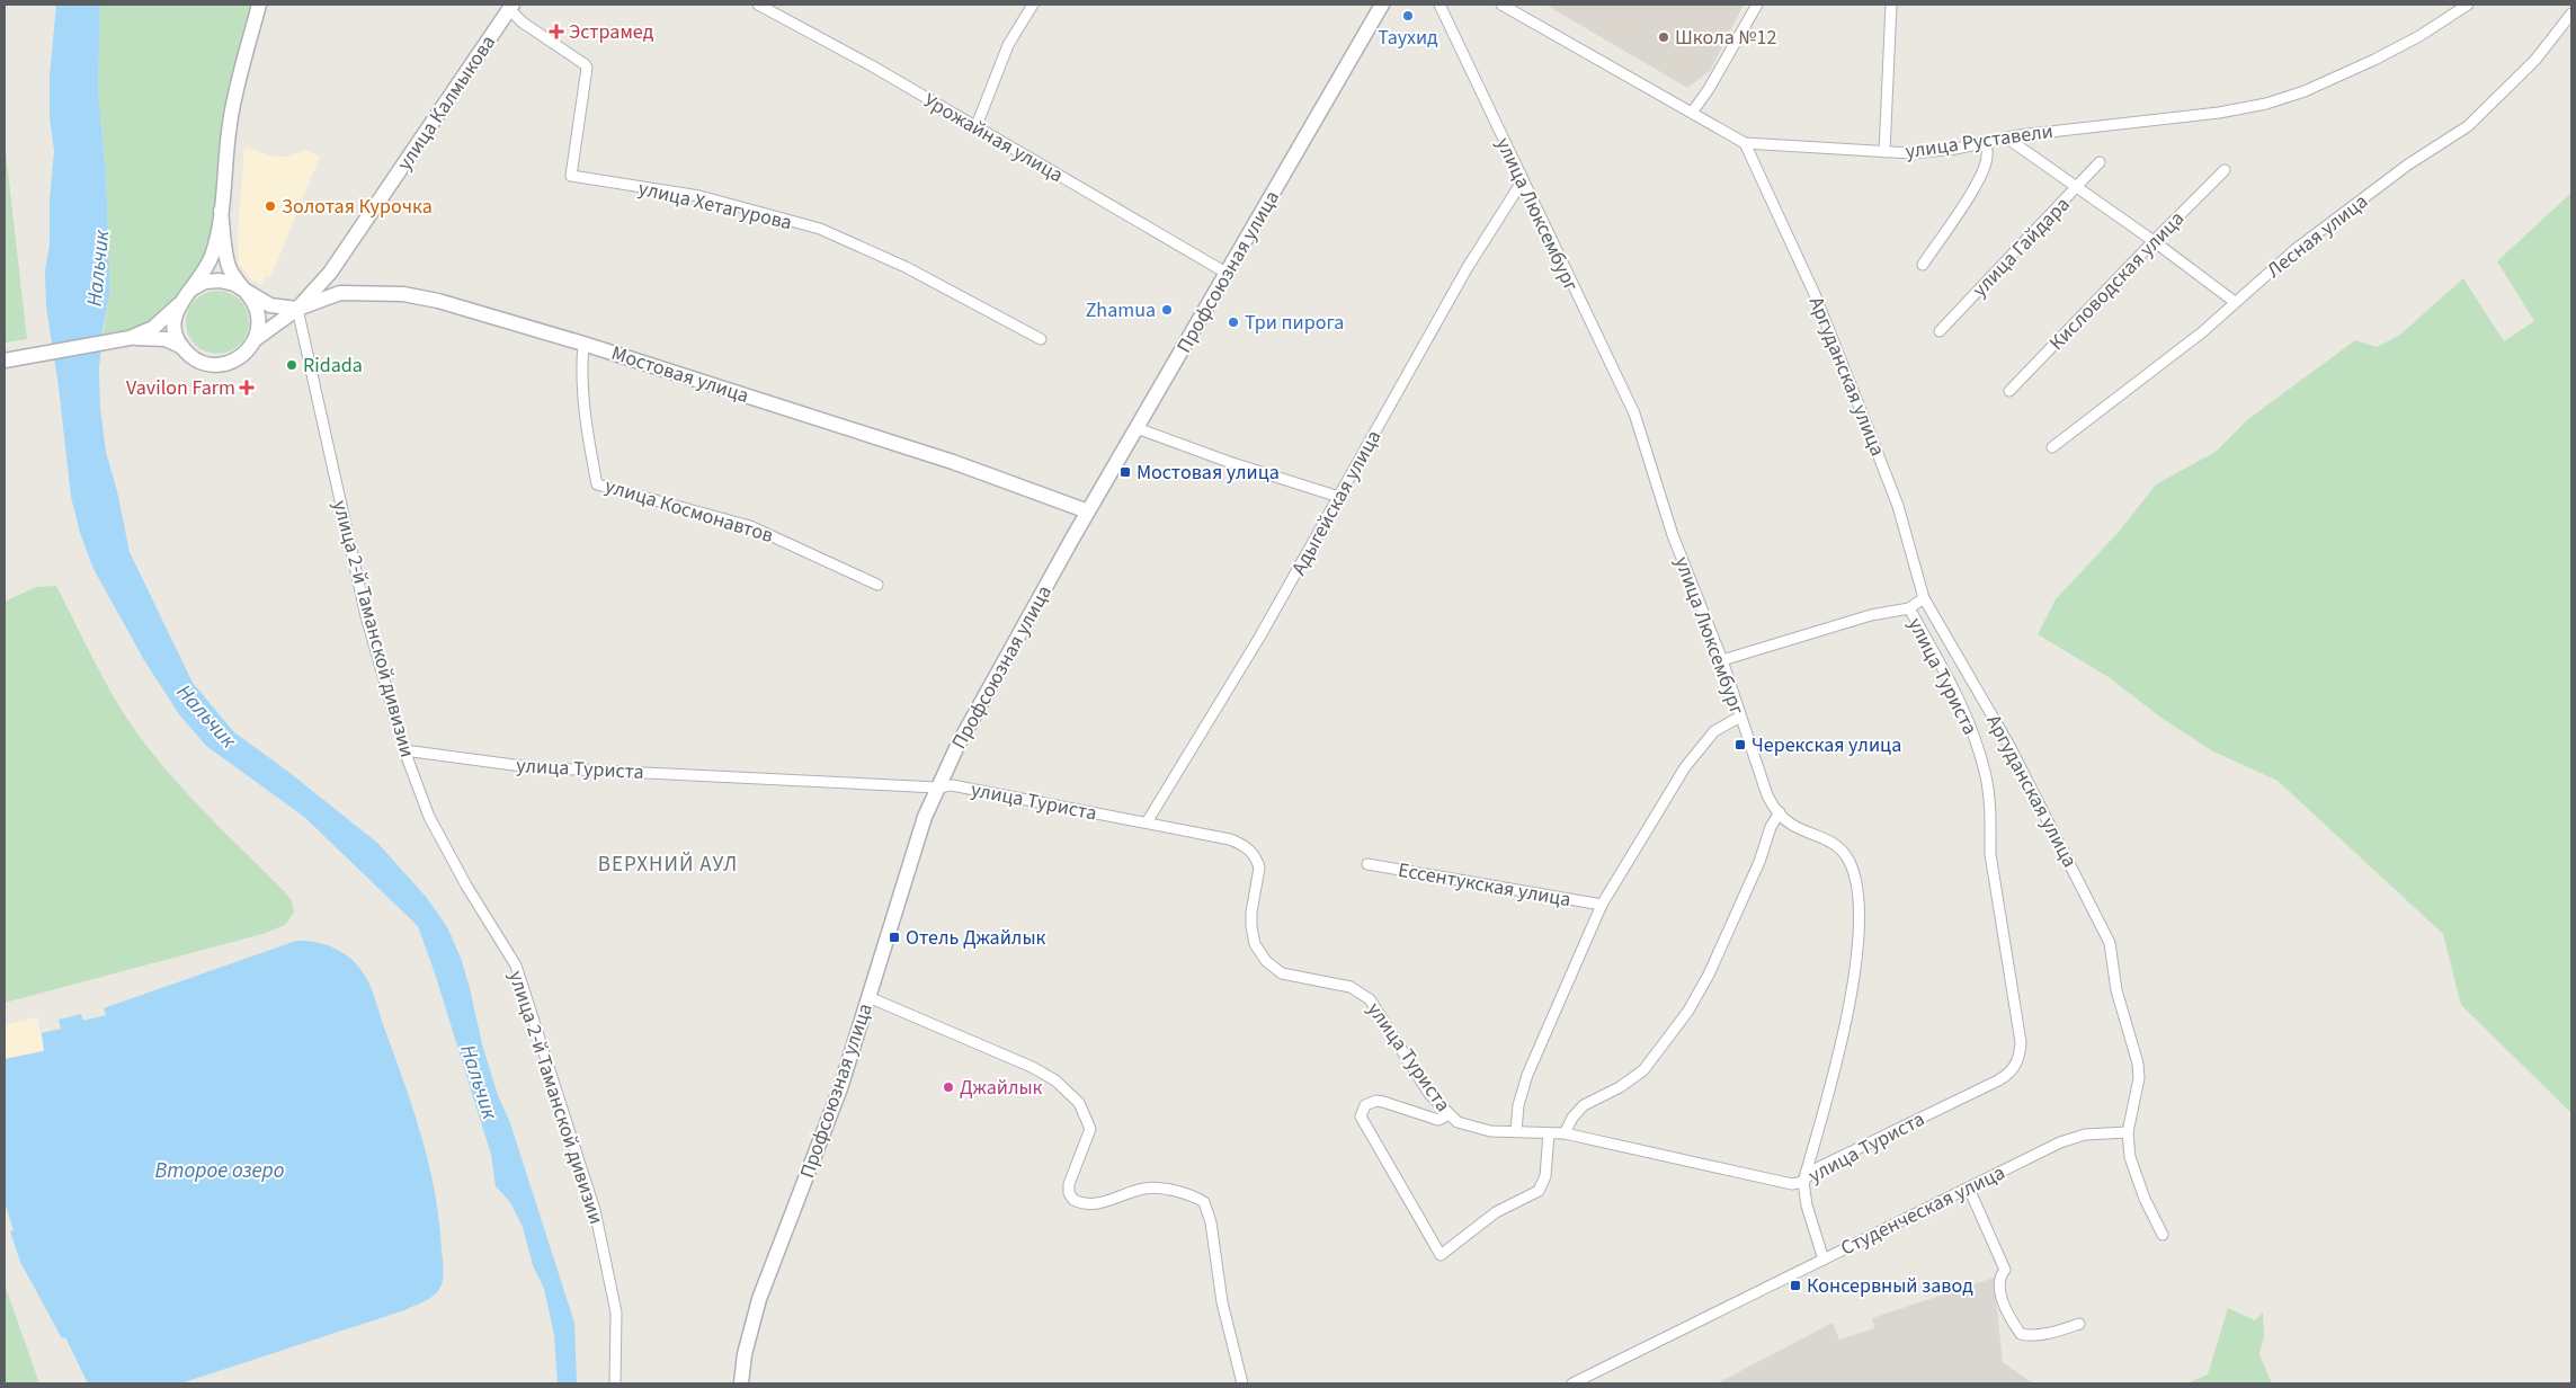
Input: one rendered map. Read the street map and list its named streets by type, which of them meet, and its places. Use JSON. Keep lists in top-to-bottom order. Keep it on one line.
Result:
{"streets":{"street":["улица Калмыкова","Урожайная улица","улица Руставели","улица Хетагурова","улица Люксембург","Лесная улица","улица Гайдара","Профсоюзная улица","Кисловодская улица","Мостовая улица","Аргуданская улица","Адыгейская улица","улица Космонавтов","улица 2-й Таманской дивизии","улица Туриста","Ессентукская улица","Студенческая улица"]},"crossings":[["улица Калмыкова","улица Хетагурова"],["улица Калмыкова","Мостовая улица"],["улица Калмыкова","улица 2-й Таманской дивизии"],["Урожайная улица","Профсоюзная улица"],["улица Руставели","Аргуданская улица"],["улица Люксембург","Адыгейская улица"],["улица Люксембург","улица Туриста"],["улица Люксембург","Студенческая улица"],["Профсоюзная улица","Мостовая улица"],["Профсоюзная улица","улица Туриста"],["Мостовая улица","улица Космонавтов"],["Мостовая улица","улица 2-й Таманской дивизии"],["Аргуданская улица","Студенческая улица"],["Адыгейская улица","улица Туриста"],["улица 2-й Таманской дивизии","улица Туриста"]],"districts":["ВЕРХНИЙ АУЛ"],"water":["Нальчик","Второе озеро"],"places":{"other":["Таухид","Школа №12","Золотая Курочка","Zhamua","Три пирога","Ridada","Джайлык"],"health":["Эстрамед","Vavilon Farm"],"transit":["Мостовая улица","Черекская улица","Отель Джайлык","Консервный завод"]}}
